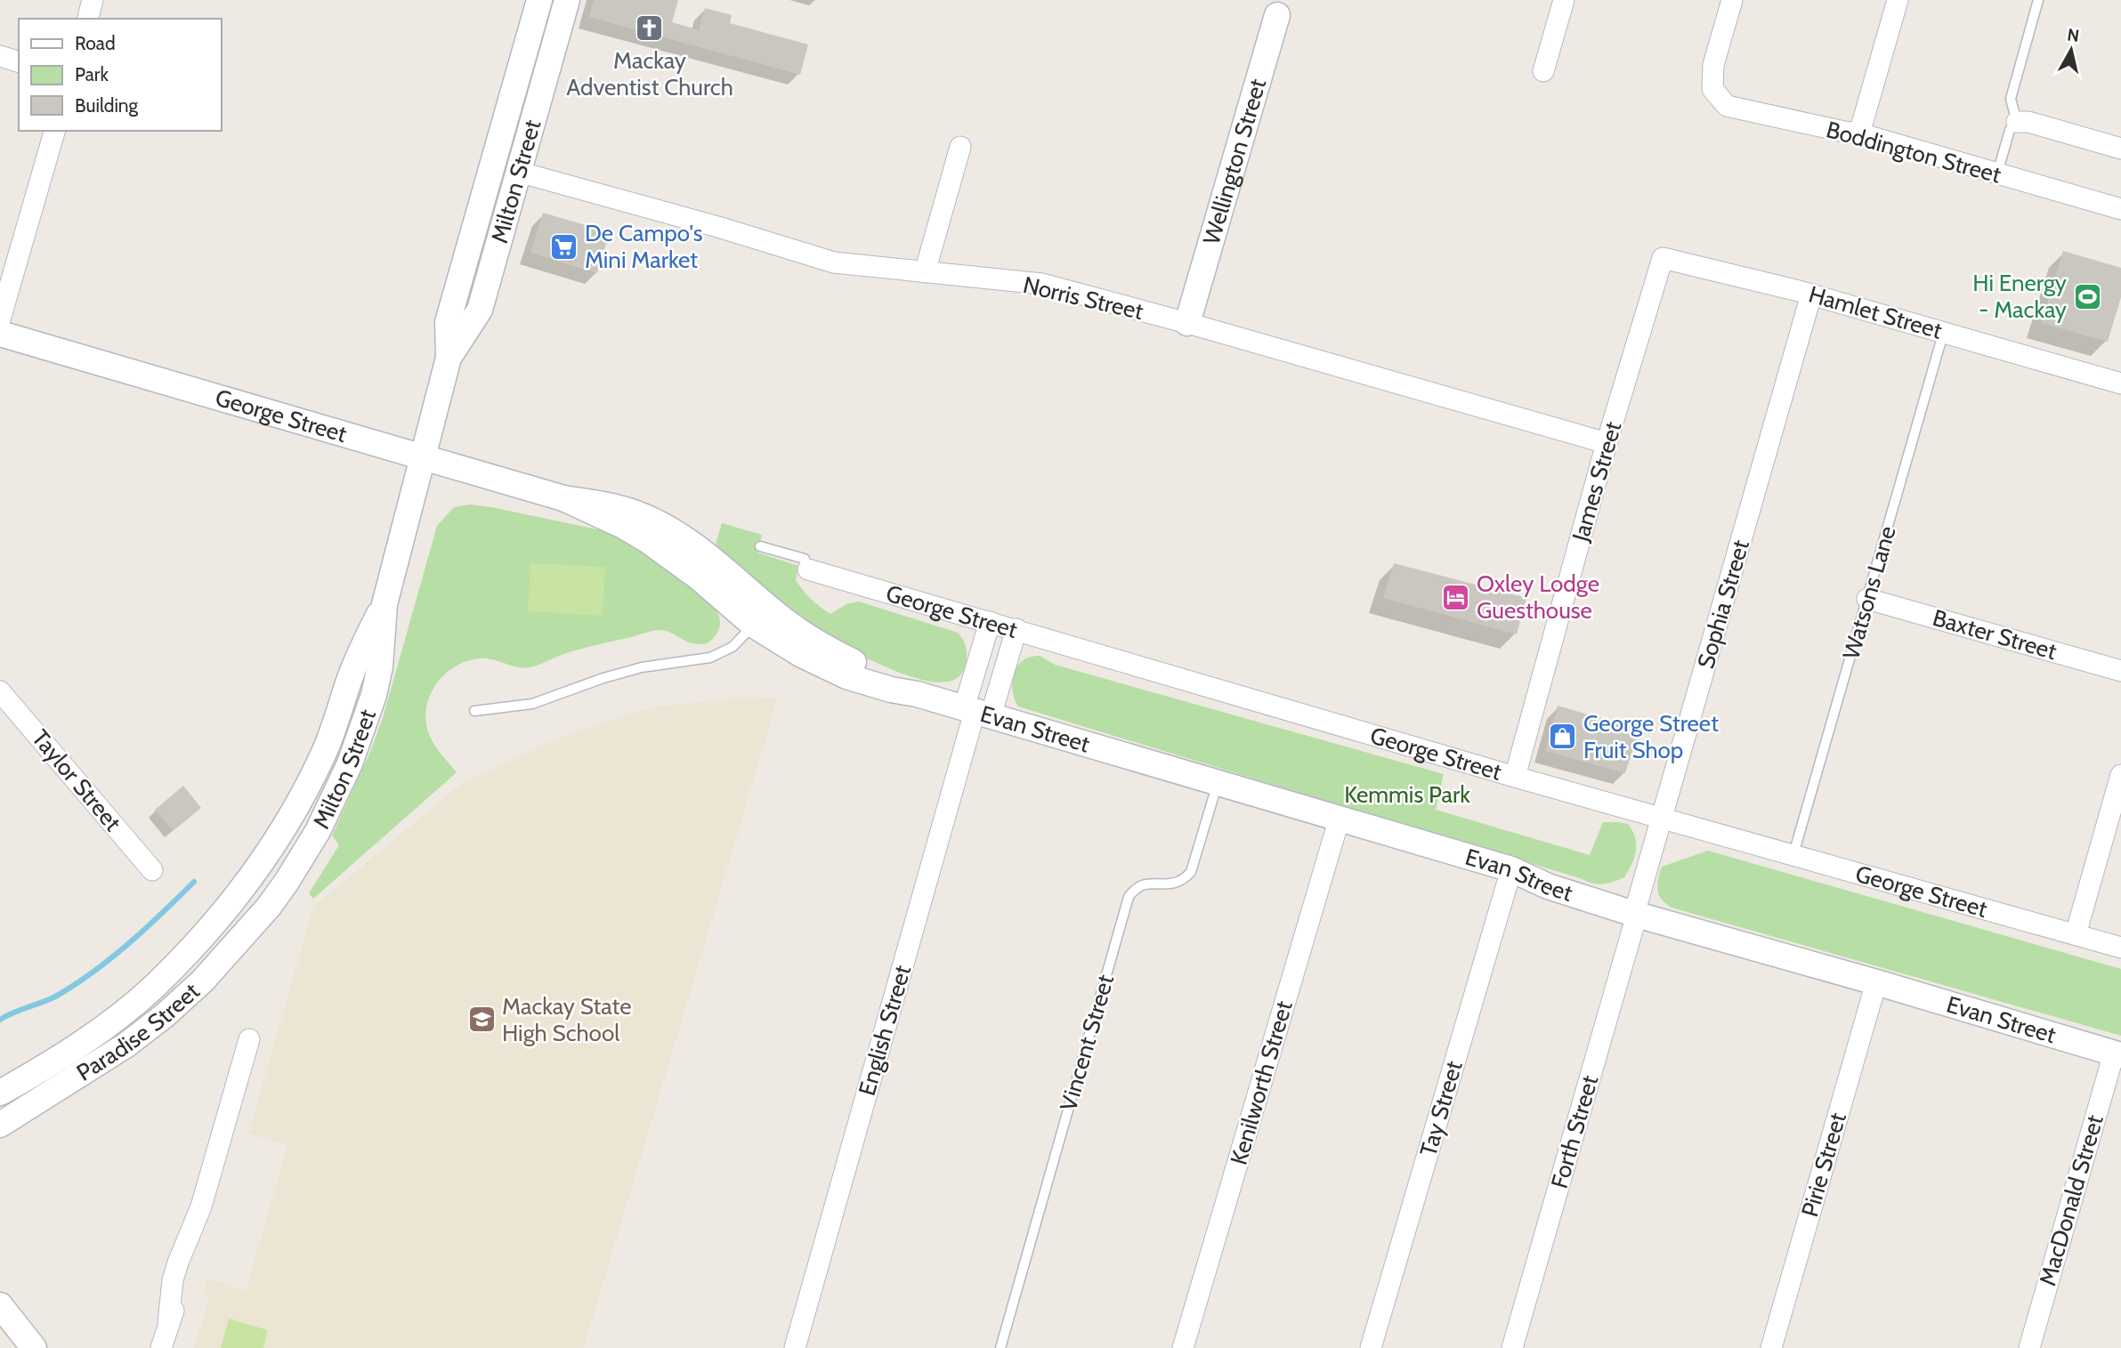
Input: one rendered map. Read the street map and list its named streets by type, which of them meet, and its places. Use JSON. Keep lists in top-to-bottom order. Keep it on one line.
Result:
{"streets":{"street":["Boddington Street","Wellington Street","Milton Street","Norris Street","Hamlet Street","George Street","James Street","Sophia Street","Baxter Street","Evan Street","Taylor Street","Paradise Street","English Street","Kenilworth Street","Tay Street","Forth Street","Pirie Street","MacDonald Street"],"lane":["Watsons Lane","Vincent Street"]},"crossings":[["Wellington Street","Norris Street"],["Milton Street","Norris Street"],["Milton Street","George Street"],["Milton Street","Paradise Street"],["Norris Street","James Street"],["Hamlet Street","James Street"],["Hamlet Street","Watsons Lane"],["Hamlet Street","Sophia Street"],["George Street","James Street"],["George Street","Watsons Lane"],["George Street","Sophia Street"],["George Street","Evan Street"],["Watsons Lane","Baxter Street"],["Sophia Street","Evan Street"],["Sophia Street","Forth Street"],["Evan Street","English Street"],["Evan Street","Vincent Street"],["Evan Street","Kenilworth Street"],["Evan Street","Tay Street"],["Evan Street","Forth Street"],["Evan Street","Pirie Street"],["Evan Street","MacDonald Street"]],"parks":["Kemmis Park"],"places":{"church":["Mackay Adventist Church"],"supermarket":["De Campo's Mini Market"],"sports":["Hi Energy - Mackay"],"hotel":["Oxley Lodge Guesthouse"],"shop":["George Street Fruit Shop"],"school or university":["Mackay State High School"]},"legend":["Road","Park","Building"],"north":"top"}
